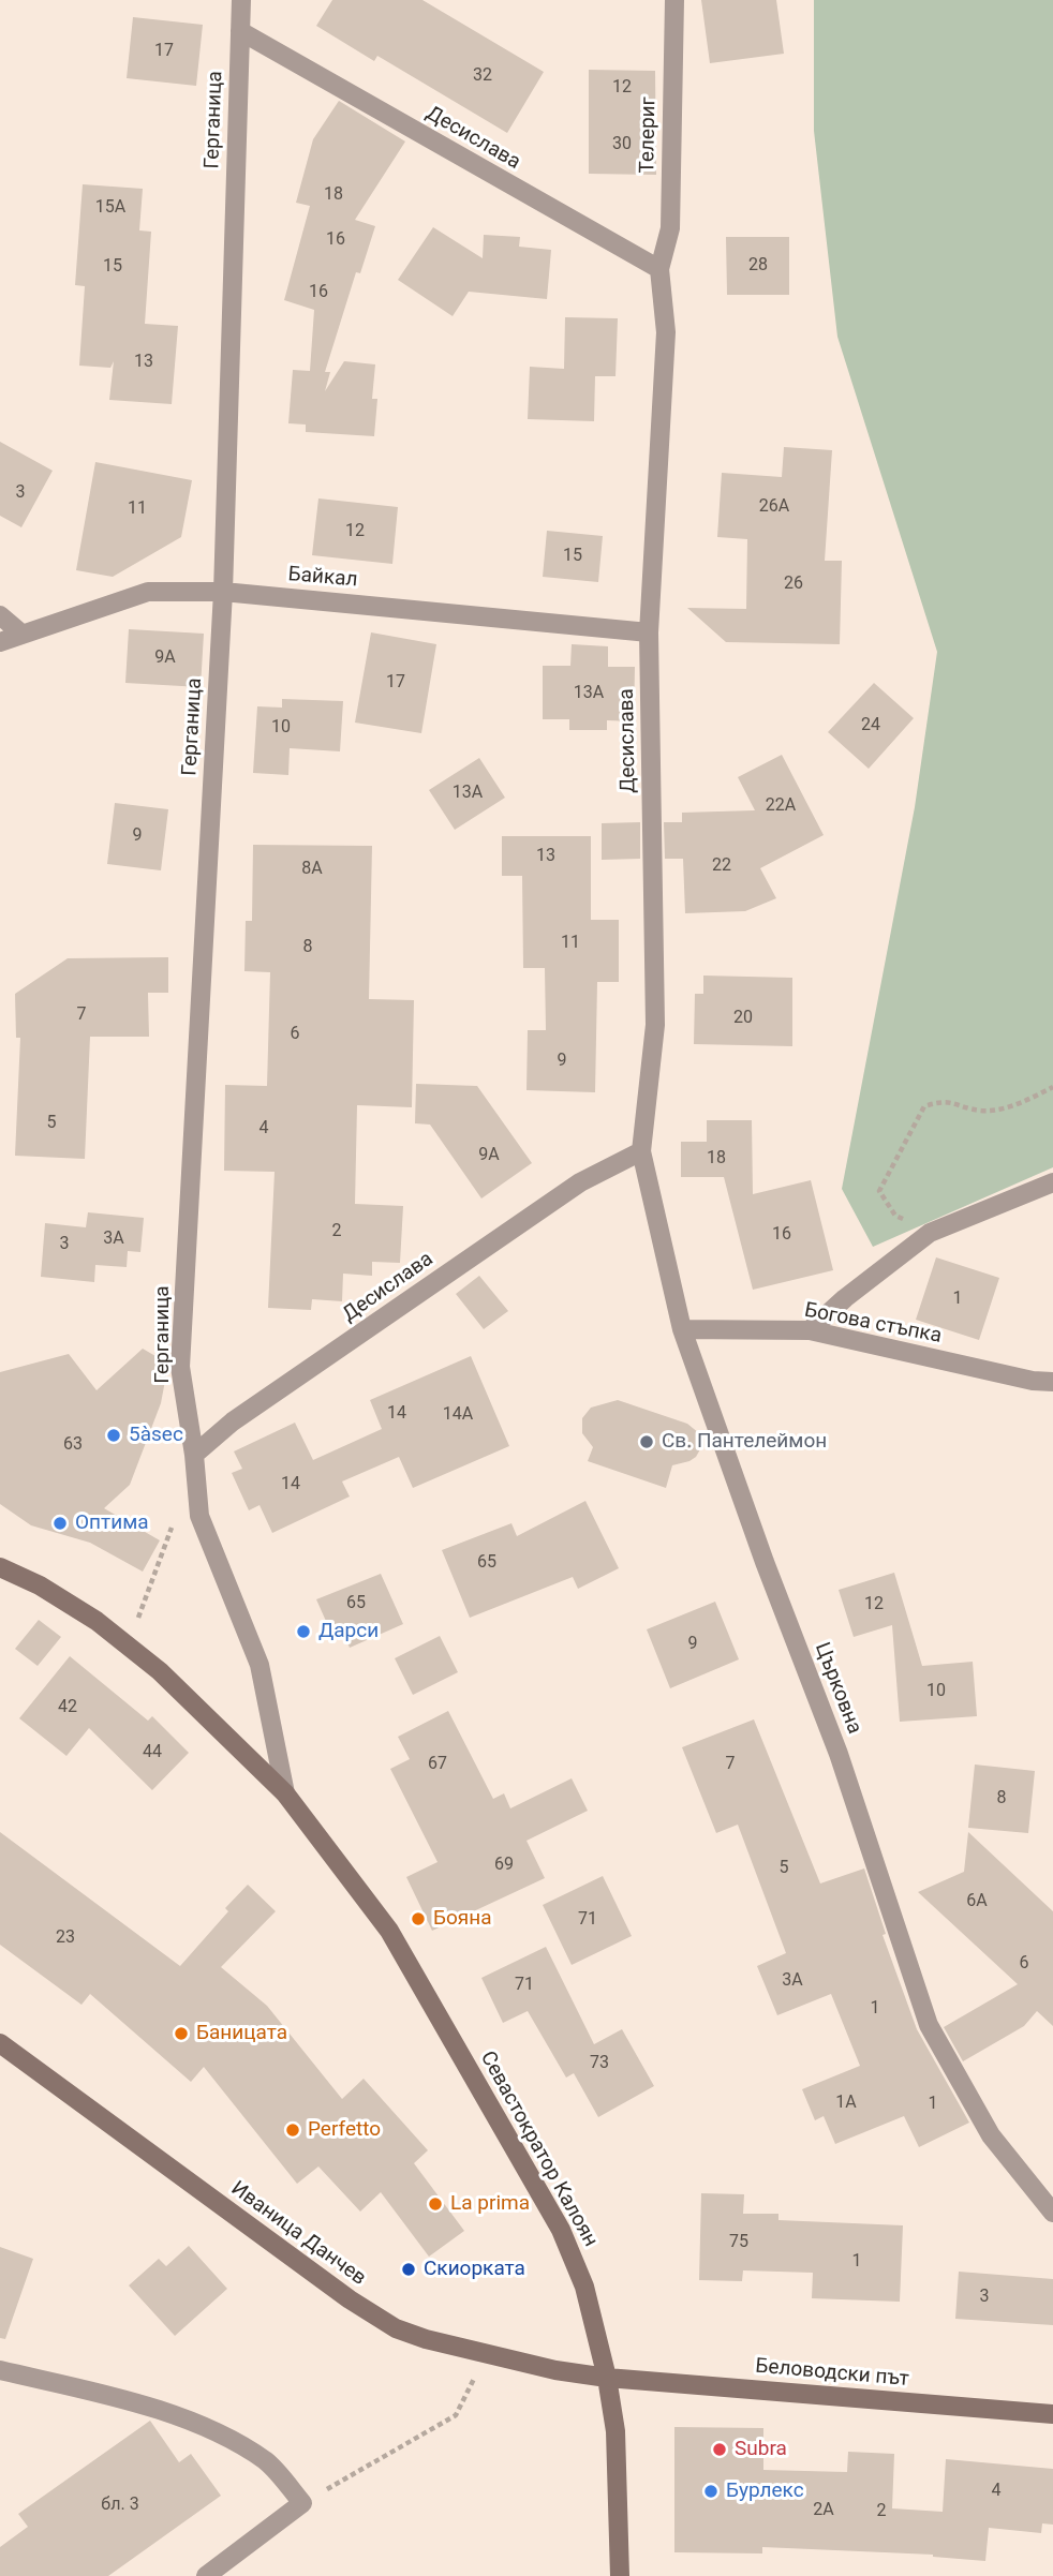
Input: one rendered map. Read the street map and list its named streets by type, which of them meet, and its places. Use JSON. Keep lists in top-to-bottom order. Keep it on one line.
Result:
{"streets":{"main road":["Севастократор Калоян","Иваница Данчев","Беловодски път"],"street":["Герганица","Телериг","Десислава","Байкал","Богова стъпка","Църковна"]},"crossings":[["Герганица","Десислава"],["Герганица","Байкал"],["Герганица","Севастократор Калоян"],["Телериг","Десислава"],["Десислава","Байкал"],["Десислава","Църковна"],["Десислава","Севастократор Калоян"],["Богова стъпка","Църковна"],["Севастократор Калоян","Иваница Данчев"],["Севастократор Калоян","Беловодски път"],["Иваница Данчев","Беловодски път"]],"places":["5àsec","Св. Пантелеймон","Оптима","Дарси","Бояна","Баницата","Perfetto","La prima","Скиорката","Subra","Бурлекс"],"house_numbers":["17","32","12","30","18","15А","16","28","15","16","13","3","26А","11","12","15","26","9А","17","13А","24","10","13А","22А","9","13","22","8A","11","8","7","20","6","9","5","4","9А","18","2","16","3A","3","1","14","14А","63","14","65","65","12","9","10","42","44","67","7","8","69","5","6А","71","23","6","3А","71","1","73","1А","1","75","1","3","4","бл. 3","2А","2"]}
